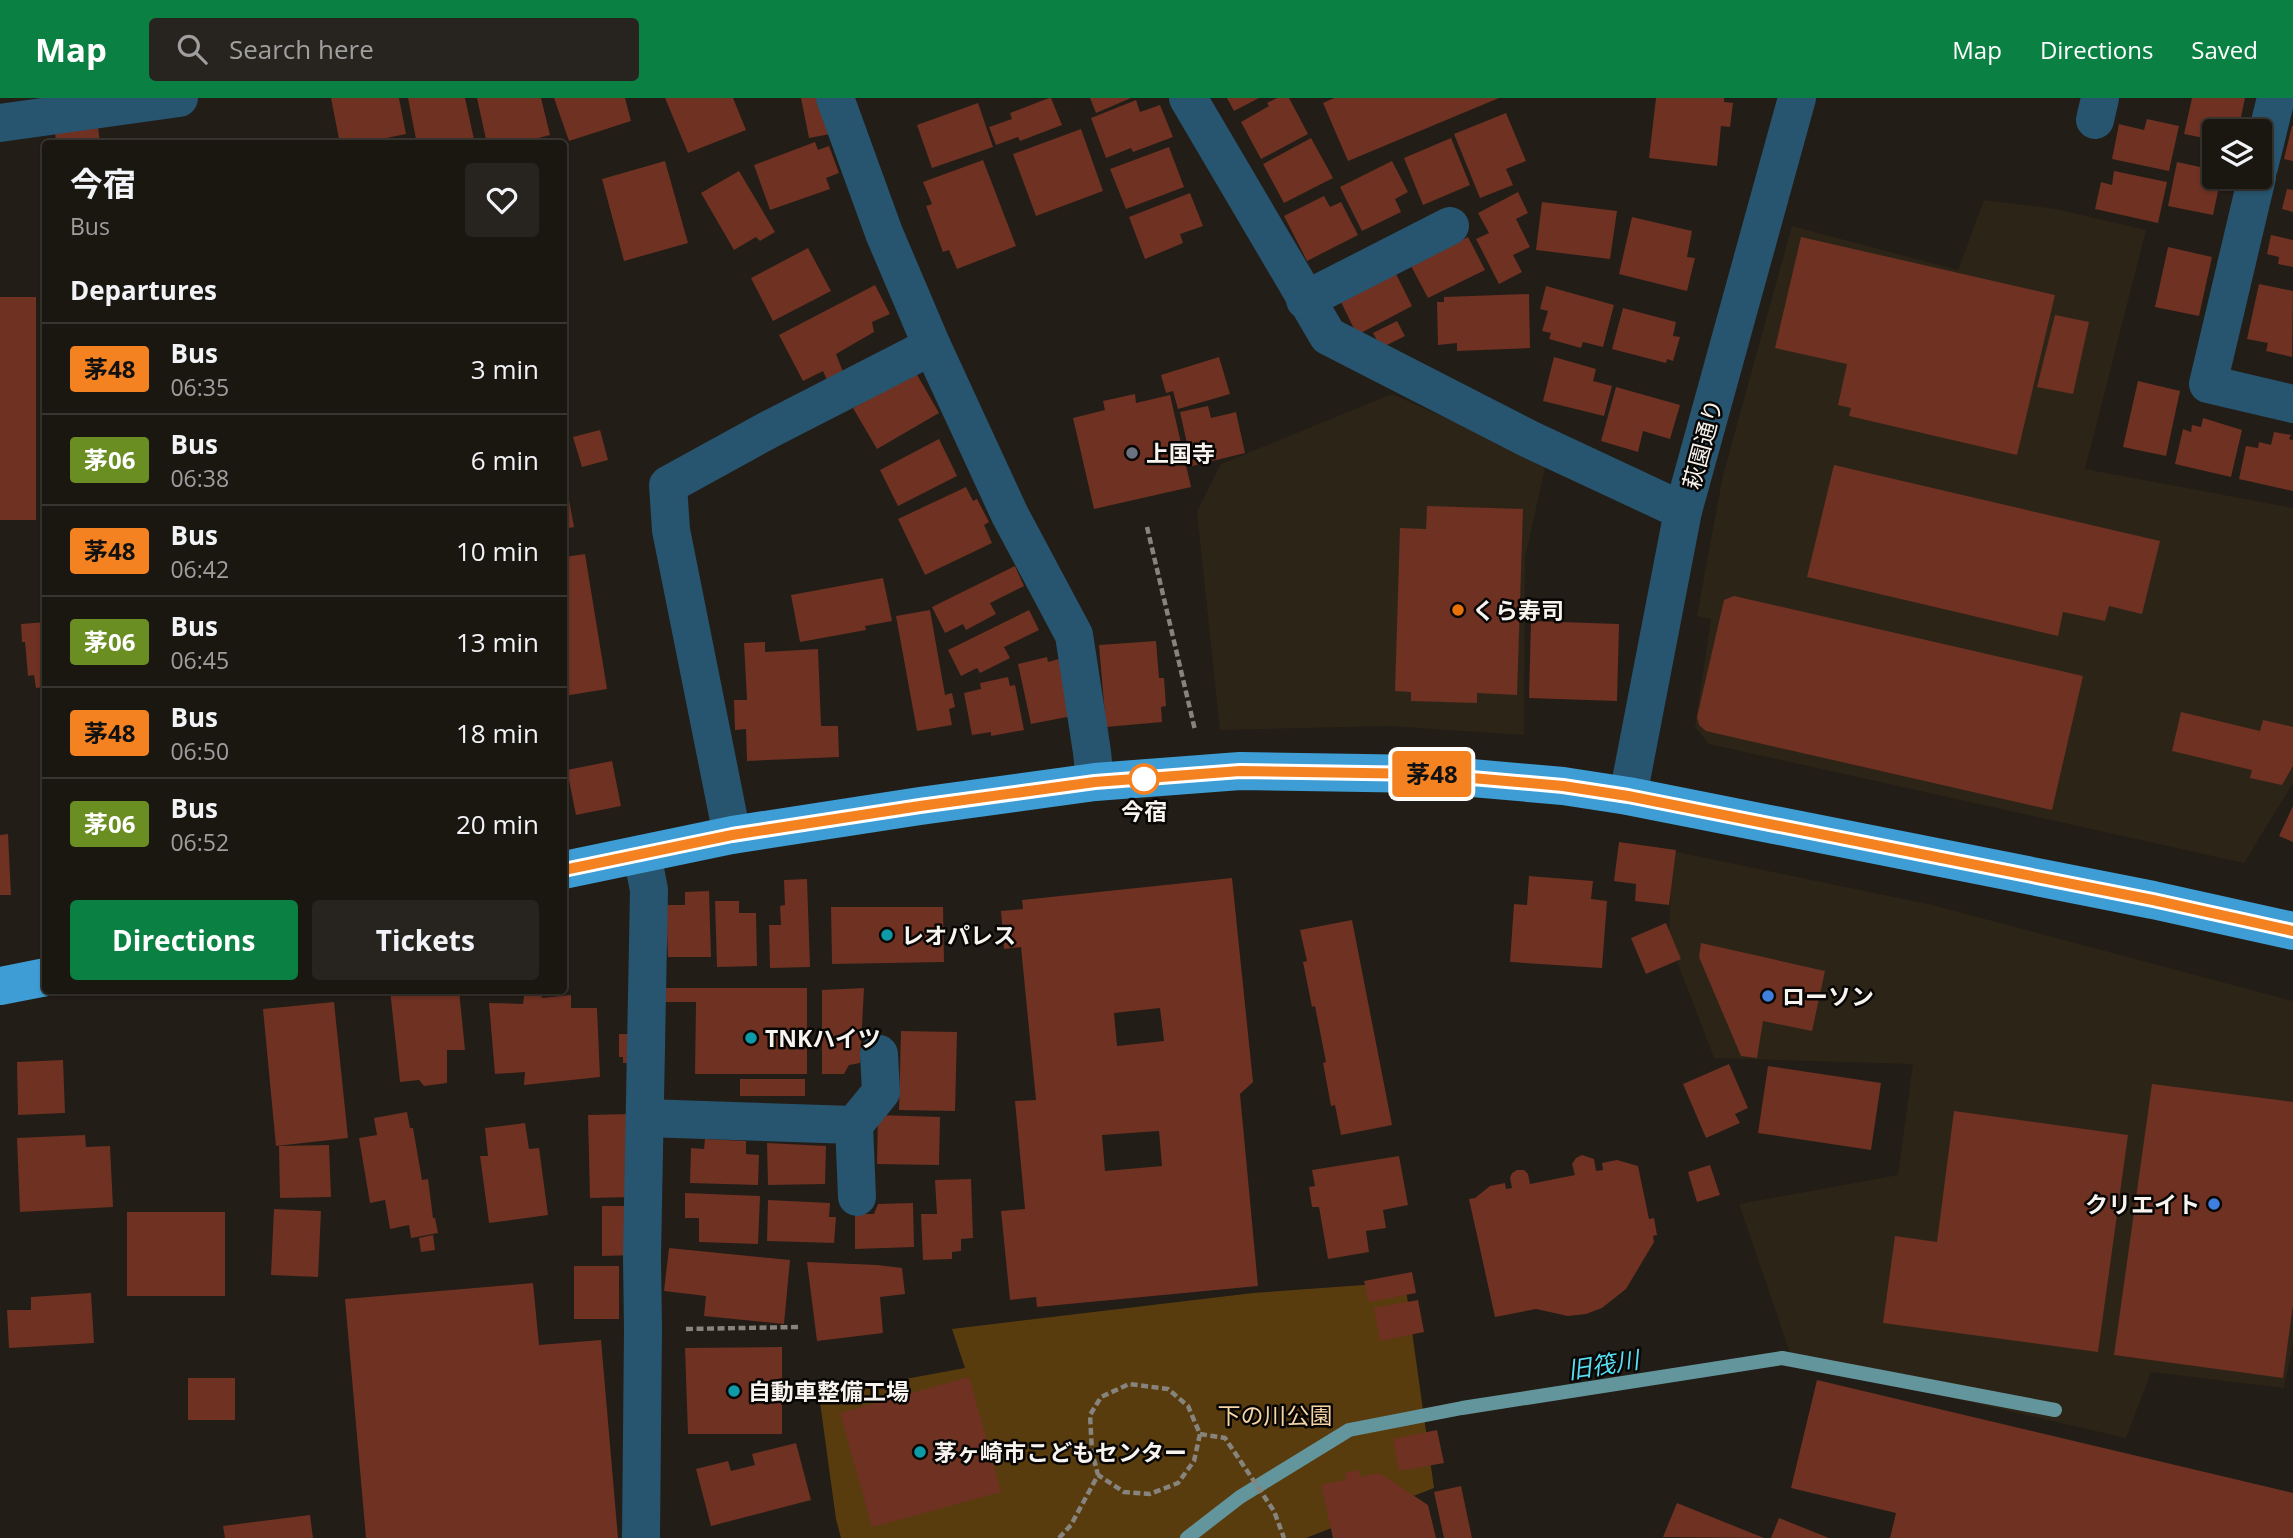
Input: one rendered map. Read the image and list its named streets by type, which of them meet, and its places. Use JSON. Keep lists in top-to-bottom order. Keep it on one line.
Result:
{"streets":{"street":["萩園通り"]},"water":["旧筏川"],"parks":["下の川公園"],"places":["上国寺","くら寿司","今宿","レオパレス","ローソン","TNKハイツ","クリエイト","自動車整備工場","茅ヶ崎市こどもセンター"],"lines":["bus line 茅48"],"page":{"header":"Map","search":"Search here","nav":["Map","Directions","Saved"],"on_map":"茅48","heading":[["今宿","Bus"],"Departures"],"list":[{"mark":"茅48","name":"Bus","note":"06:35","value":"3 min"},{"mark":"茅06","name":"Bus","note":"06:38","value":"6 min"},{"mark":"茅48","name":"Bus","note":"06:42","value":"10 min"},{"mark":"茅06","name":"Bus","note":"06:45","value":"13 min"},{"mark":"茅48","name":"Bus","note":"06:50","value":"18 min"},{"mark":"茅06","name":"Bus","note":"06:52","value":"20 min"}],"buttons":["Directions","Tickets"]}}
